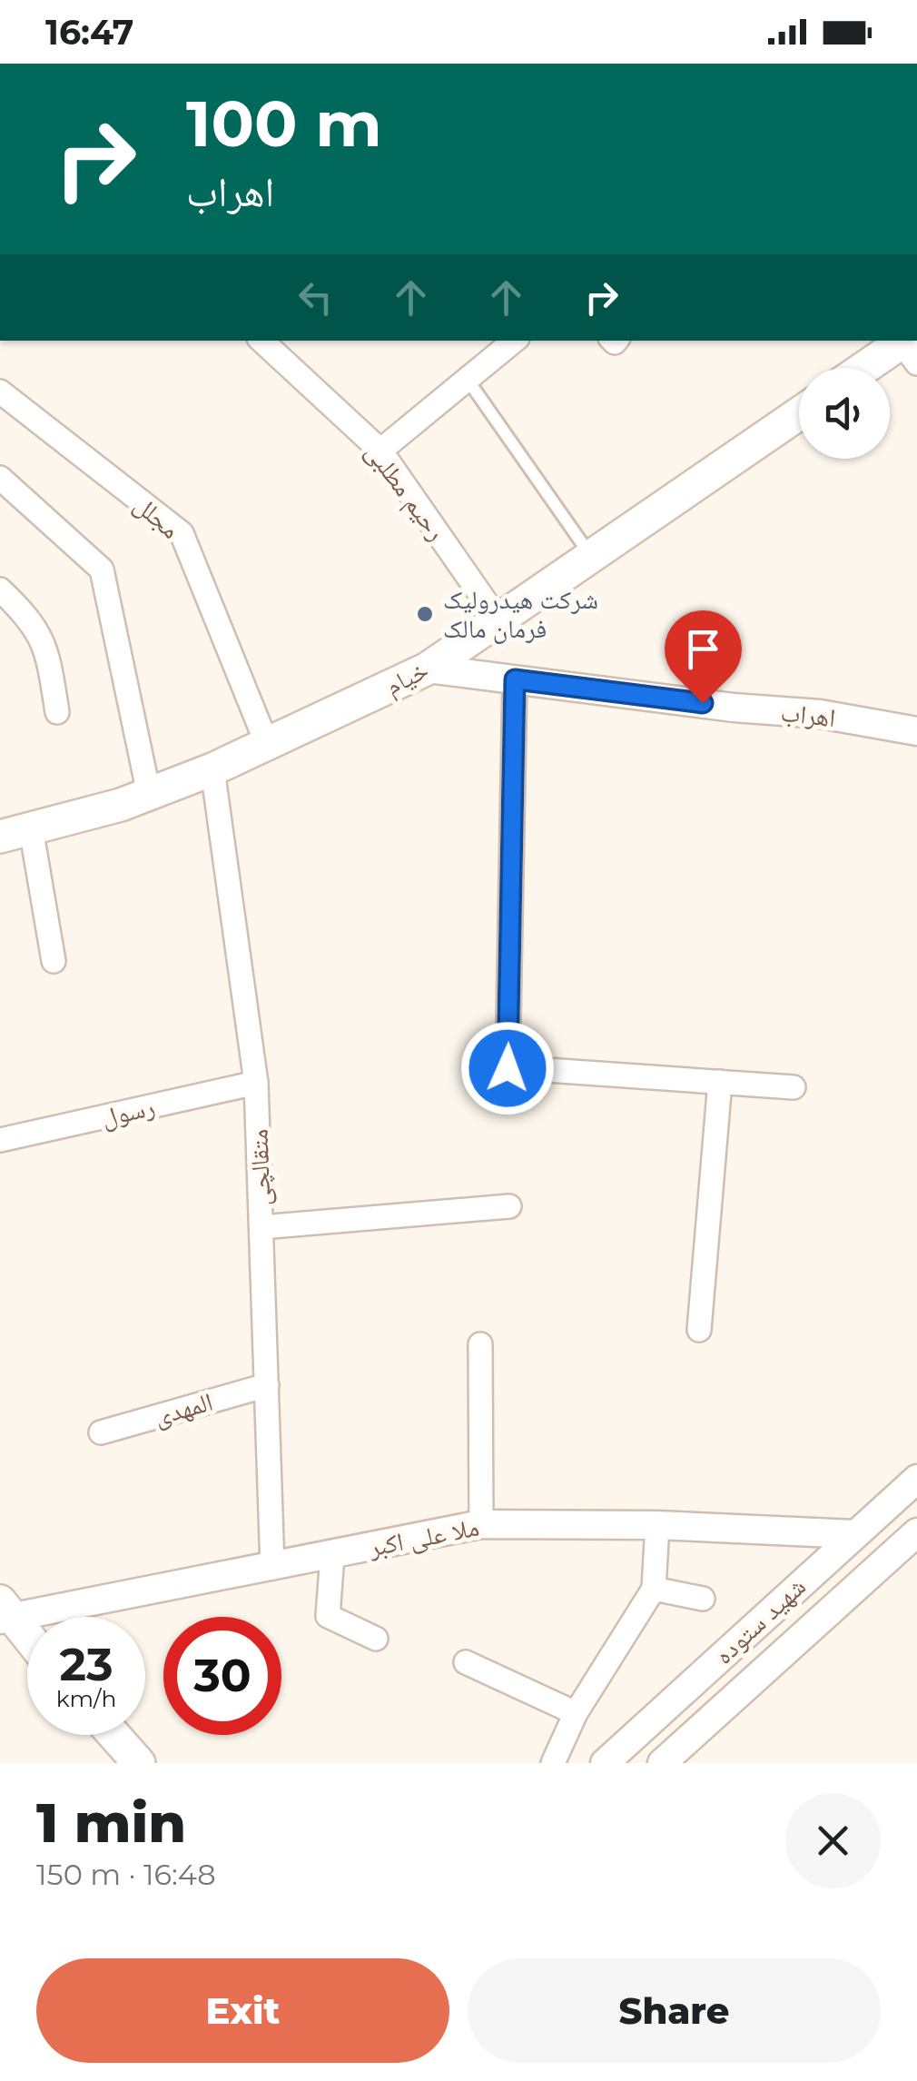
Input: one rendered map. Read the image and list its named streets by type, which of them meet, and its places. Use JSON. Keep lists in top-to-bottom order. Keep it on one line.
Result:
{"streets":{"main road":["خیام"],"street":["رحیم مطلبی","مجلل","اهراب","رسول","متقالچی","المهدی","ملا علی اکبر","شهید ستوده"]},"crossings":[["رحیم مطلبی","خیام"],["مجلل","خیام"],["خیام","اهراب"],["خیام","متقالچی"],["رسول","متقالچی"],["متقالچی","المهدی"],["متقالچی","ملا علی اکبر"],["ملا علی اکبر","شهید ستوده"]],"places":["شرکت هیدرولیک فرمان مالک"],"page":{"status":"16:47","turn":["100 m","اهراب"],"speed":"23 km/h","limit":"30","heading":["1 min","150 m · 16:48"],"buttons":["Exit","Share"]}}
